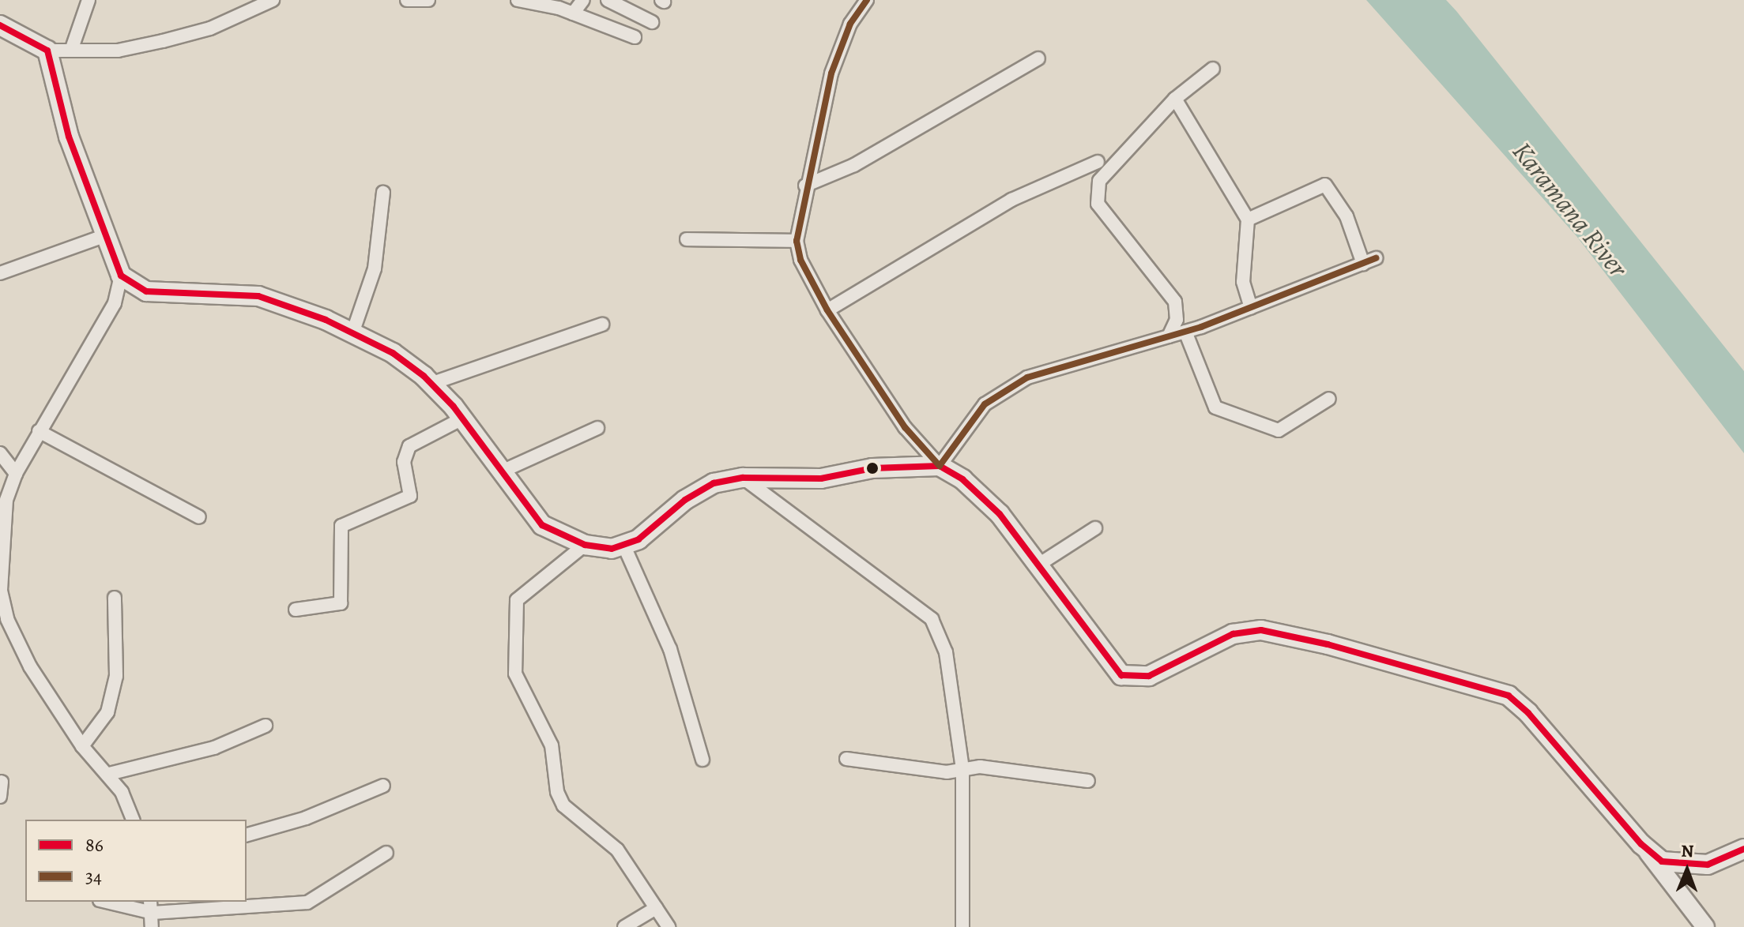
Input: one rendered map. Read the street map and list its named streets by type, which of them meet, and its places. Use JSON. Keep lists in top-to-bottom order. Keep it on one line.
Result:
{"water":["Karamana River"],"lines":["transit line 34","transit line 86"],"legend":["86","34"],"north":"top"}
